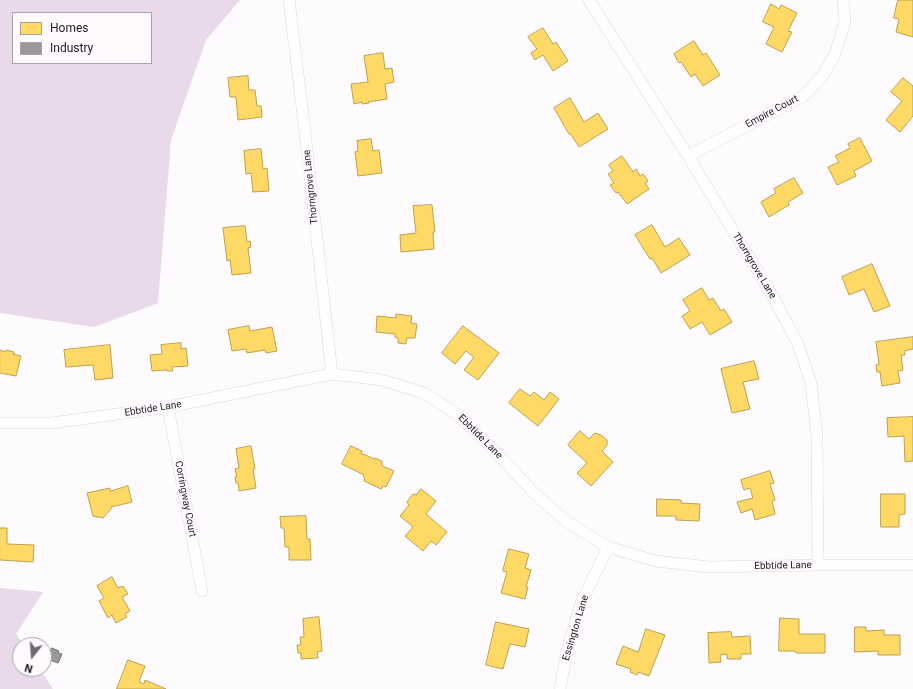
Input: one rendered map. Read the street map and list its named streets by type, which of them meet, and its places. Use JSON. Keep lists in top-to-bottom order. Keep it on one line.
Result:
{"streets":{"street":["Empire Court","Thorngrove Lane","Ebbtide Lane","Corringway Court","Essington Lane"]},"crossings":[["Empire Court","Thorngrove Lane"],["Thorngrove Lane","Ebbtide Lane"],["Ebbtide Lane","Corringway Court"],["Ebbtide Lane","Essington Lane"]],"legend":["Homes","Industry"],"north":"bottom"}
